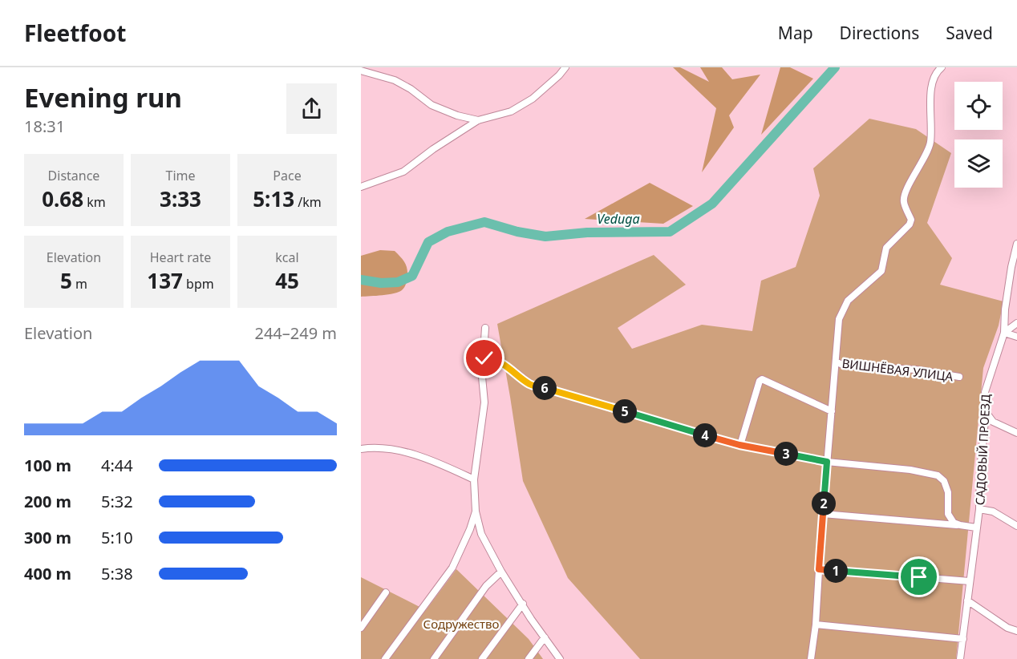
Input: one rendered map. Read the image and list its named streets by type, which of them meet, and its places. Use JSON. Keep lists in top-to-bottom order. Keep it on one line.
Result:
{"streets":{"street":["ВИШНЁВАЯ УЛИЦА","САДОВЫЙ ПРОЕЗД"]},"water":["Veduga"],"parks":["Содружество"],"page":{"header":"Fleetfoot","nav":["Map","Directions","Saved"],"heading":["Evening run","18:31"],"stats":[["Distance","0.68 km"],["Time","3:33"],["Pace","5:13 /km"],["Elevation","5 m"],["Heart rate","137 bpm"],["kcal","45"]],"chart":["Elevation","244–249 m"],"pins":["6","5","4","3","2","1"],"list":[{"name":"100 m","note":"4:44"},{"name":"200 m","note":"5:32"},{"name":"300 m","note":"5:10"},{"name":"400 m","note":"5:38"}]}}
